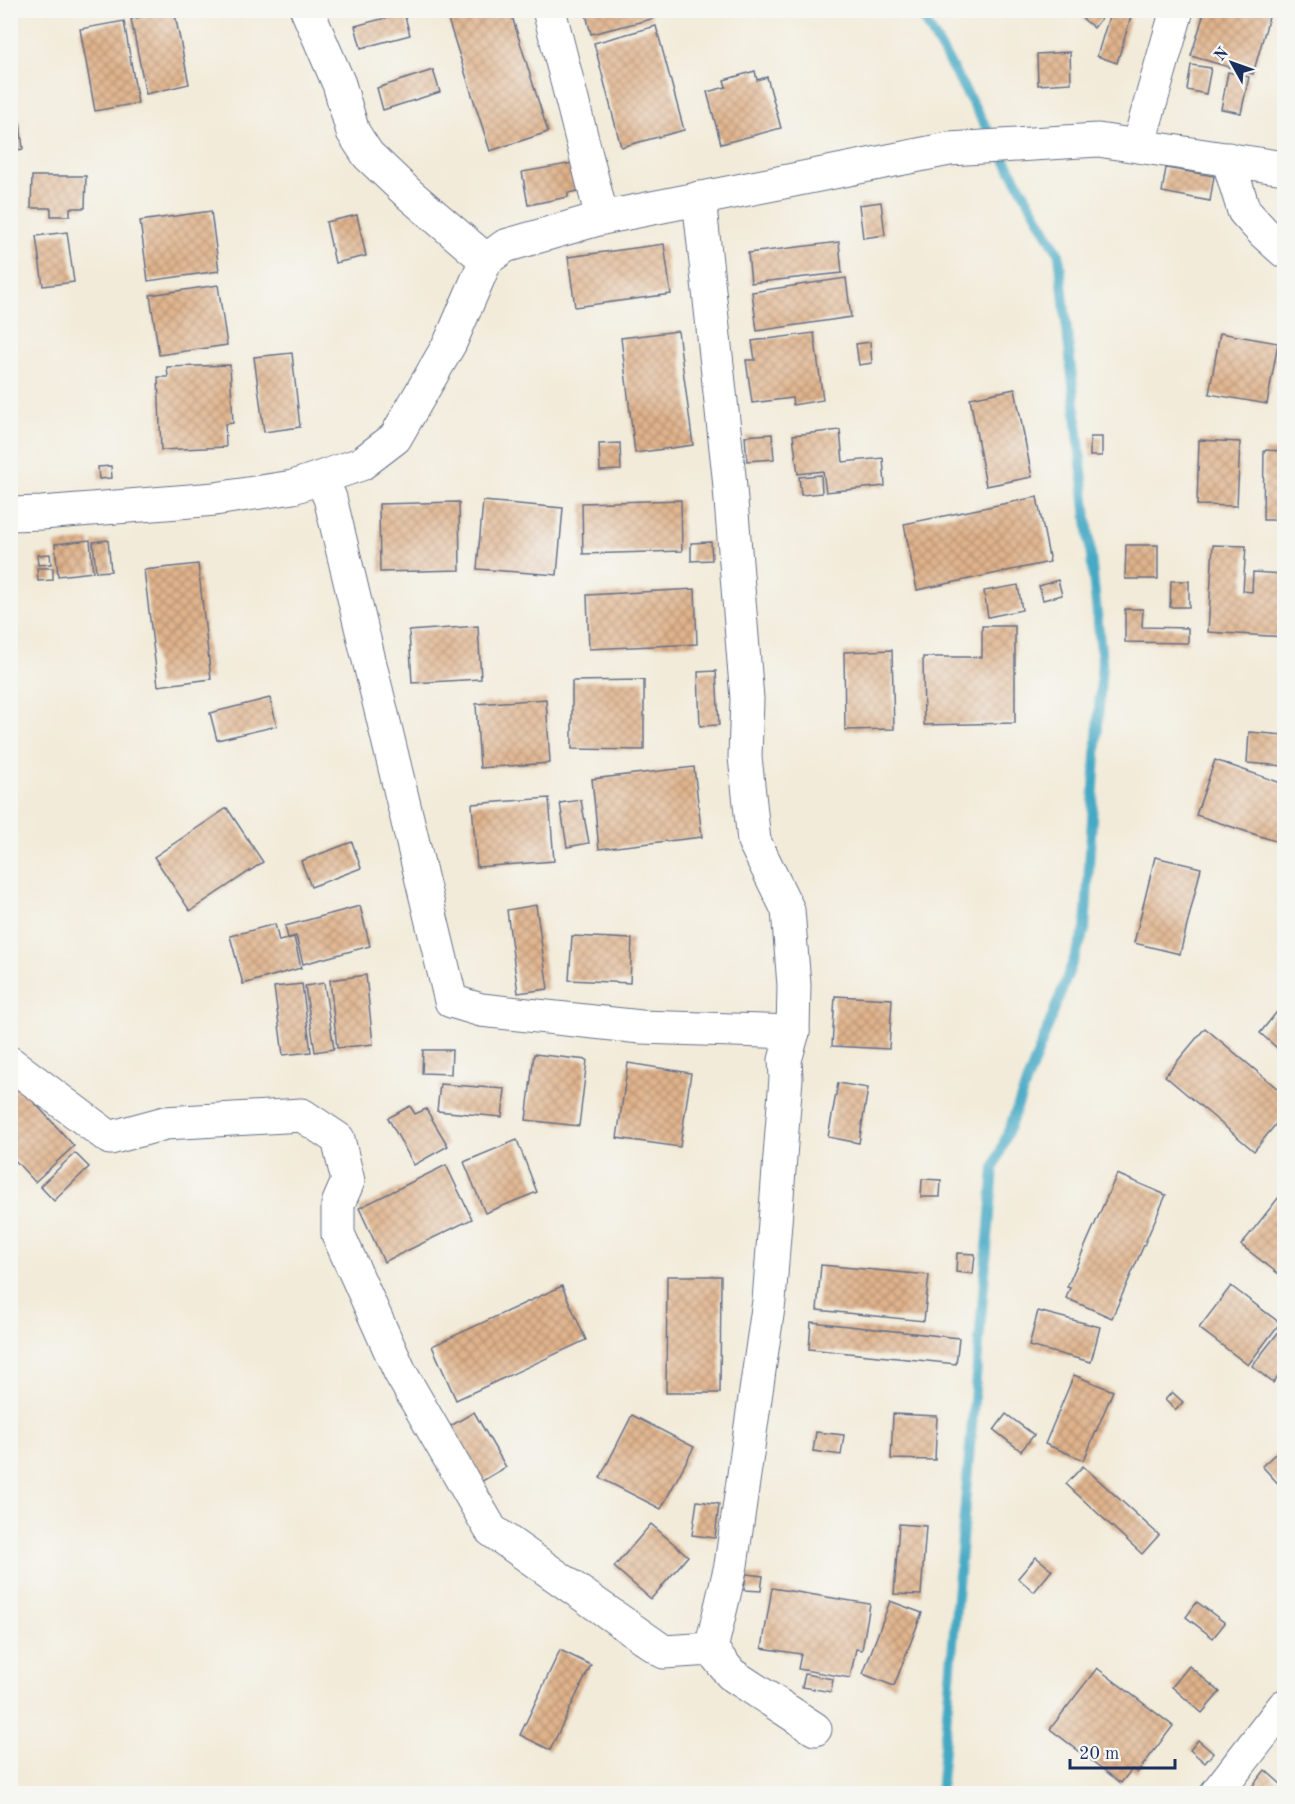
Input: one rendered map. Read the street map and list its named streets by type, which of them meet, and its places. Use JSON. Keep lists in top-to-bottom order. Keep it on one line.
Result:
{"scale_bar":"20 m","north":"top left"}
